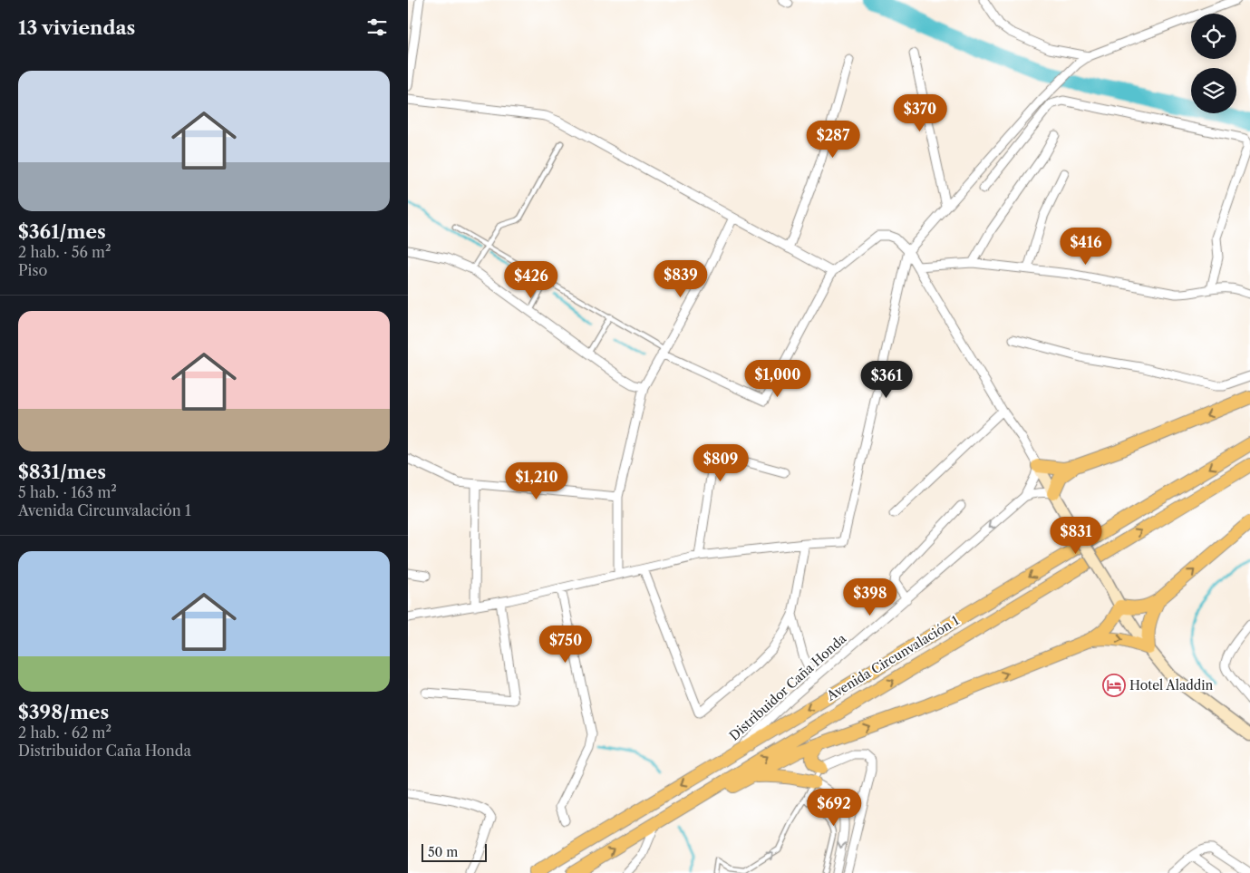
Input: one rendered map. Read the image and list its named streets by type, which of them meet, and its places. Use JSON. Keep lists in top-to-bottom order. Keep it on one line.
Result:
{"streets":{"main road":["Avenida Circunvalación 1"],"street":["Distribuidor Caña Honda"]},"crossings":[["Avenida Circunvalación 1","Distribuidor Caña Honda"]],"places":{"hotel":["Hotel Aladdin"]},"scale_bar":"50 m","page":{"heading":"13 viviendas","list":[{"name":"$361/mes","note":"2 hab. · 56 m² · Piso"},{"name":"$831/mes","note":"5 hab. · 163 m² · Avenida Circunvalación 1"},{"name":"$398/mes","note":"2 hab. · 62 m² · Distribuidor Caña Honda"}],"price":["$370","$287","$416","$839","$426","$1,000","$361","$809","$1,210","$831","$398","$750","$692"],"scale":"50 m"}}
